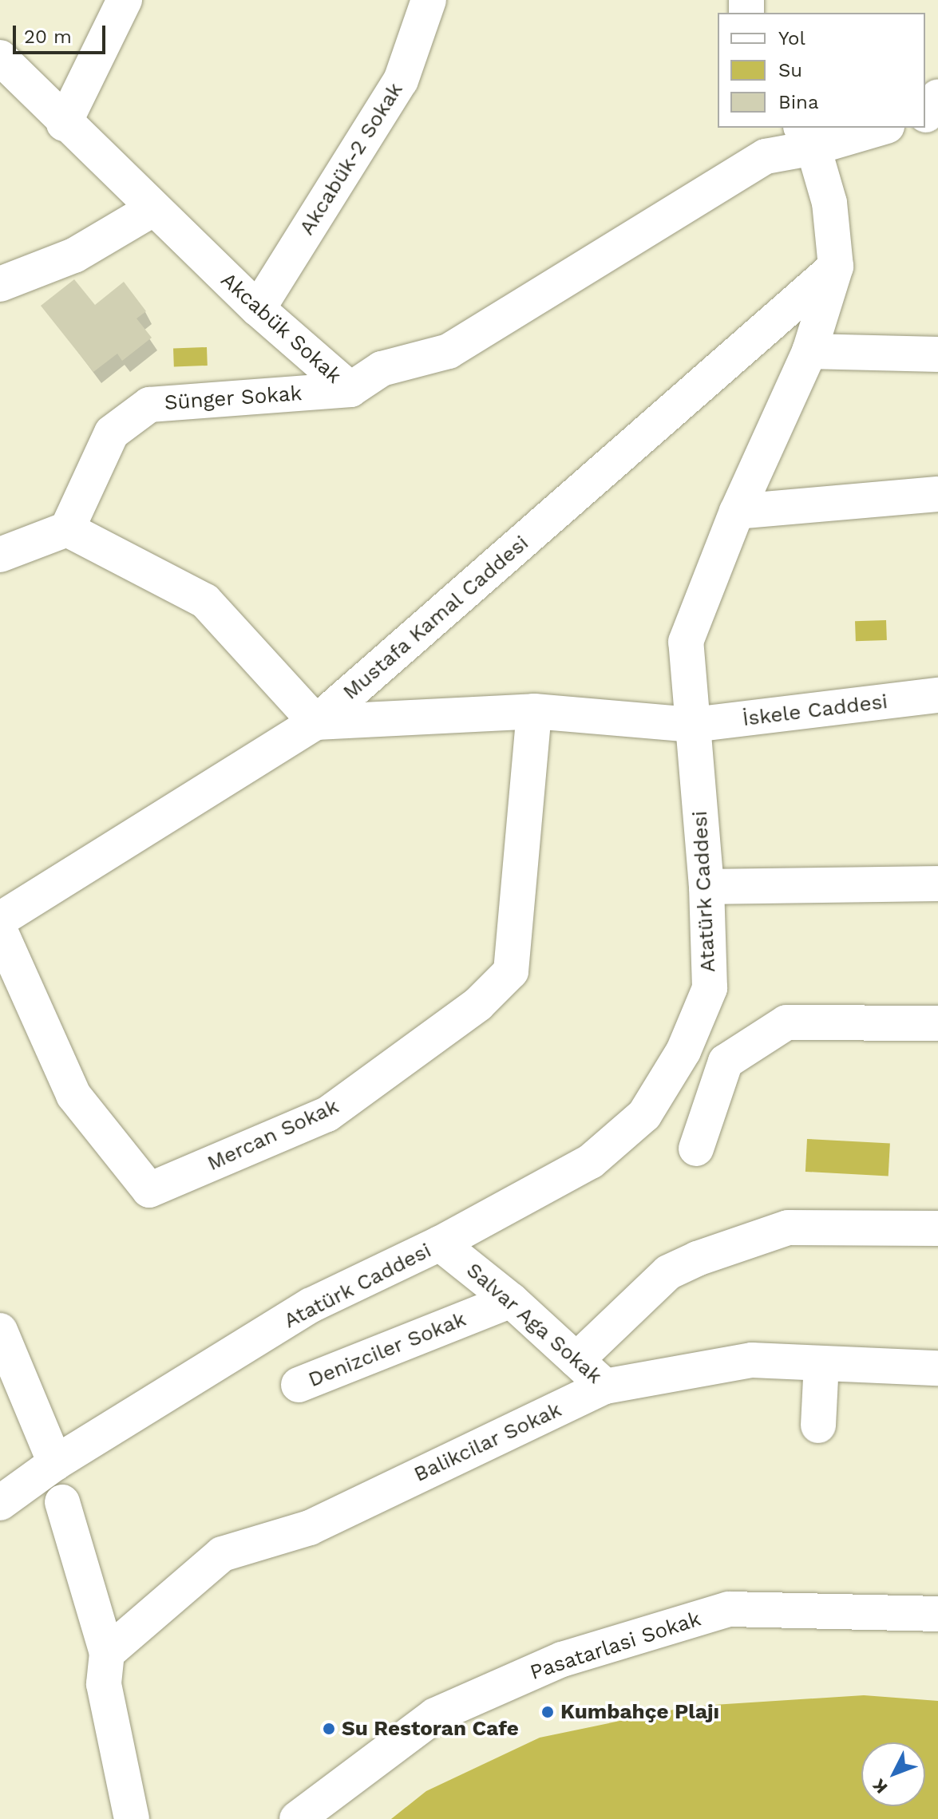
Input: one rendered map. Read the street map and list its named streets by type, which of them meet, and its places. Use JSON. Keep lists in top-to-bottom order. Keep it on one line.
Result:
{"streets":{"street":["Akcabük-2 Sokak","Akcabük Sokak","Sünger Sokak","Mustafa Kamal Caddesi","İskele Caddesi","Atatürk Caddesi","Mercan Sokak","Salvar Aga Sokak","Denizciler Sokak","Balikcilar Sokak","Pasatarlasi Sokak"]},"crossings":[["Akcabük-2 Sokak","Akcabük Sokak"],["Akcabük Sokak","Sünger Sokak"],["Akcabük Sokak","Atatürk Caddesi"],["Mustafa Kamal Caddesi","İskele Caddesi"],["Mustafa Kamal Caddesi","Atatürk Caddesi"],["İskele Caddesi","Atatürk Caddesi"],["İskele Caddesi","Mercan Sokak"],["Atatürk Caddesi","Salvar Aga Sokak"],["Salvar Aga Sokak","Denizciler Sokak"],["Salvar Aga Sokak","Balikcilar Sokak"]],"places":["Kumbahçe Plajı","Su Restoran Cafe"],"legend":["Yol","Su","Bina"],"scale_bar":"20 m","north":"bottom left"}
